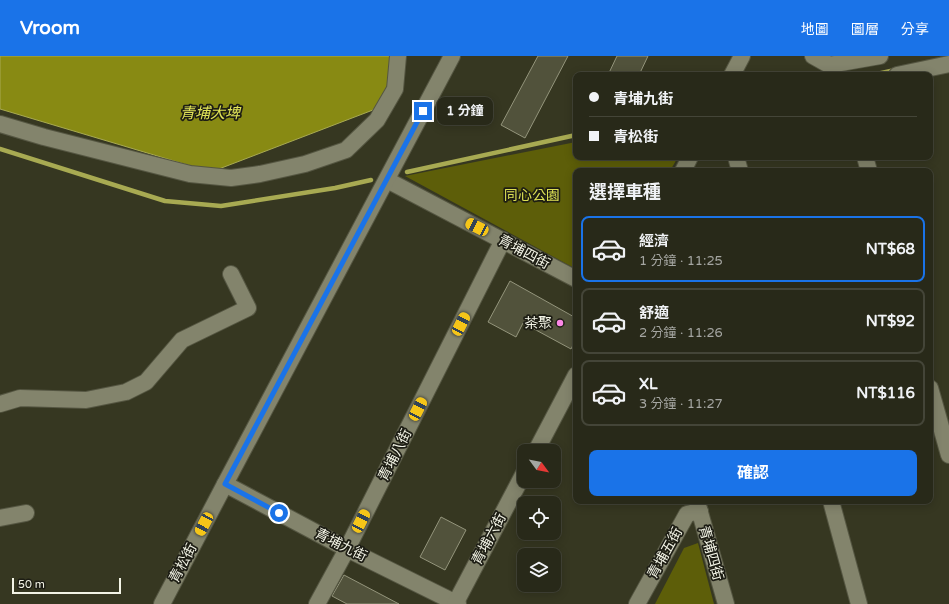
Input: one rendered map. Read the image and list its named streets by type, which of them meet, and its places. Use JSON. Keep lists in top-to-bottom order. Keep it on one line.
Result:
{"streets":{"street":["青埔四街","青埔八街","青埔六街","青埔九街","青埔五街","青松街"]},"crossings":[["青埔四街","青埔八街"],["青埔四街","青埔五街"],["青埔四街","青松街"],["青埔八街","青埔九街"],["青埔六街","青埔九街"],["青埔九街","青松街"]],"water":["青埔大埤"],"parks":["同心公園"],"places":["茶聚"],"scale_bar":"50 m","north":"bottom right","page":{"header":"Vroom","nav":["地圖","圖層","分享"],"banner":["青埔九街","青松街"],"bubble":"1 分鐘","heading":"選擇車種","list":[{"name":"經濟","note":"1 分鐘 · 11:25","value":"NT$68"},{"name":"舒適","note":"2 分鐘 · 11:26","value":"NT$92"},{"name":"XL","note":"3 分鐘 · 11:27","value":"NT$116"}],"buttons":"確認","scale":"50 m"}}
